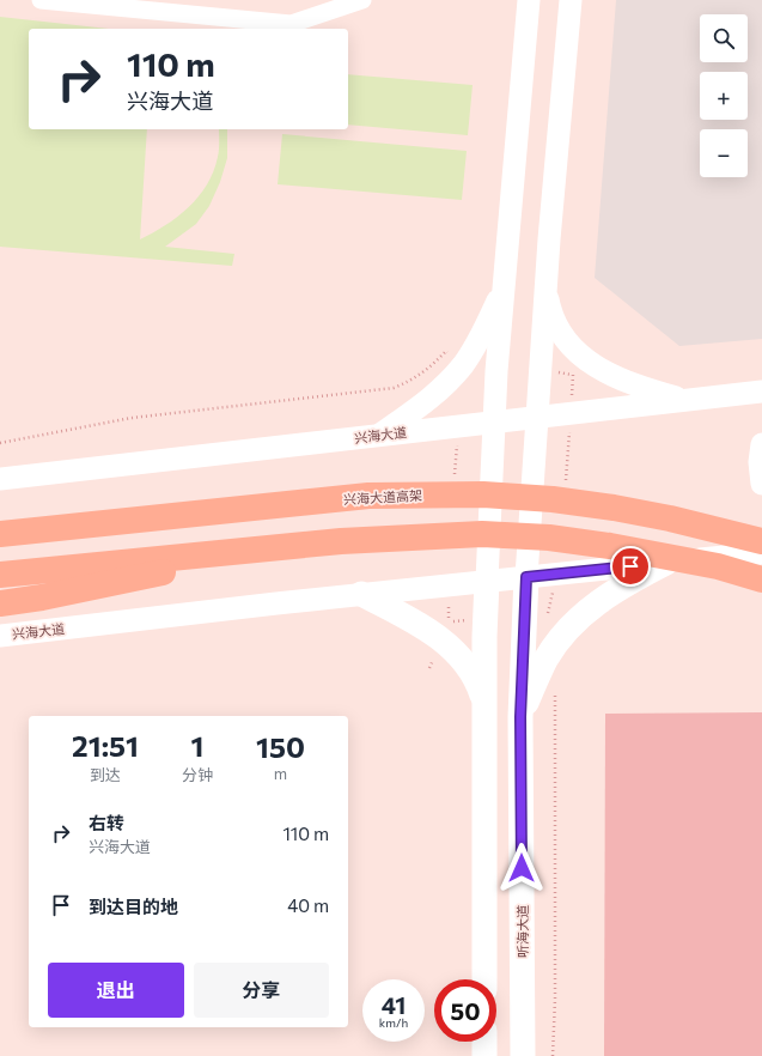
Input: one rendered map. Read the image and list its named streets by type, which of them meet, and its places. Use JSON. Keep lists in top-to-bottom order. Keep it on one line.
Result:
{"streets":{"main road":["兴海大道高架","听海大道"],"street":["兴海大道"]},"crossings":[["兴海大道","听海大道"]],"page":{"map_buttons":["+","−"],"turn":["110 m","兴海大道"],"eta":["21:51","到达","1","分钟","150","m"],"list":[{"name":"右转","note":"兴海大道","value":"110 m"},{"name":"到达目的地","value":"40 m"}],"buttons":["退出","分享"],"speed":"41 km/h","limit":"50"}}
